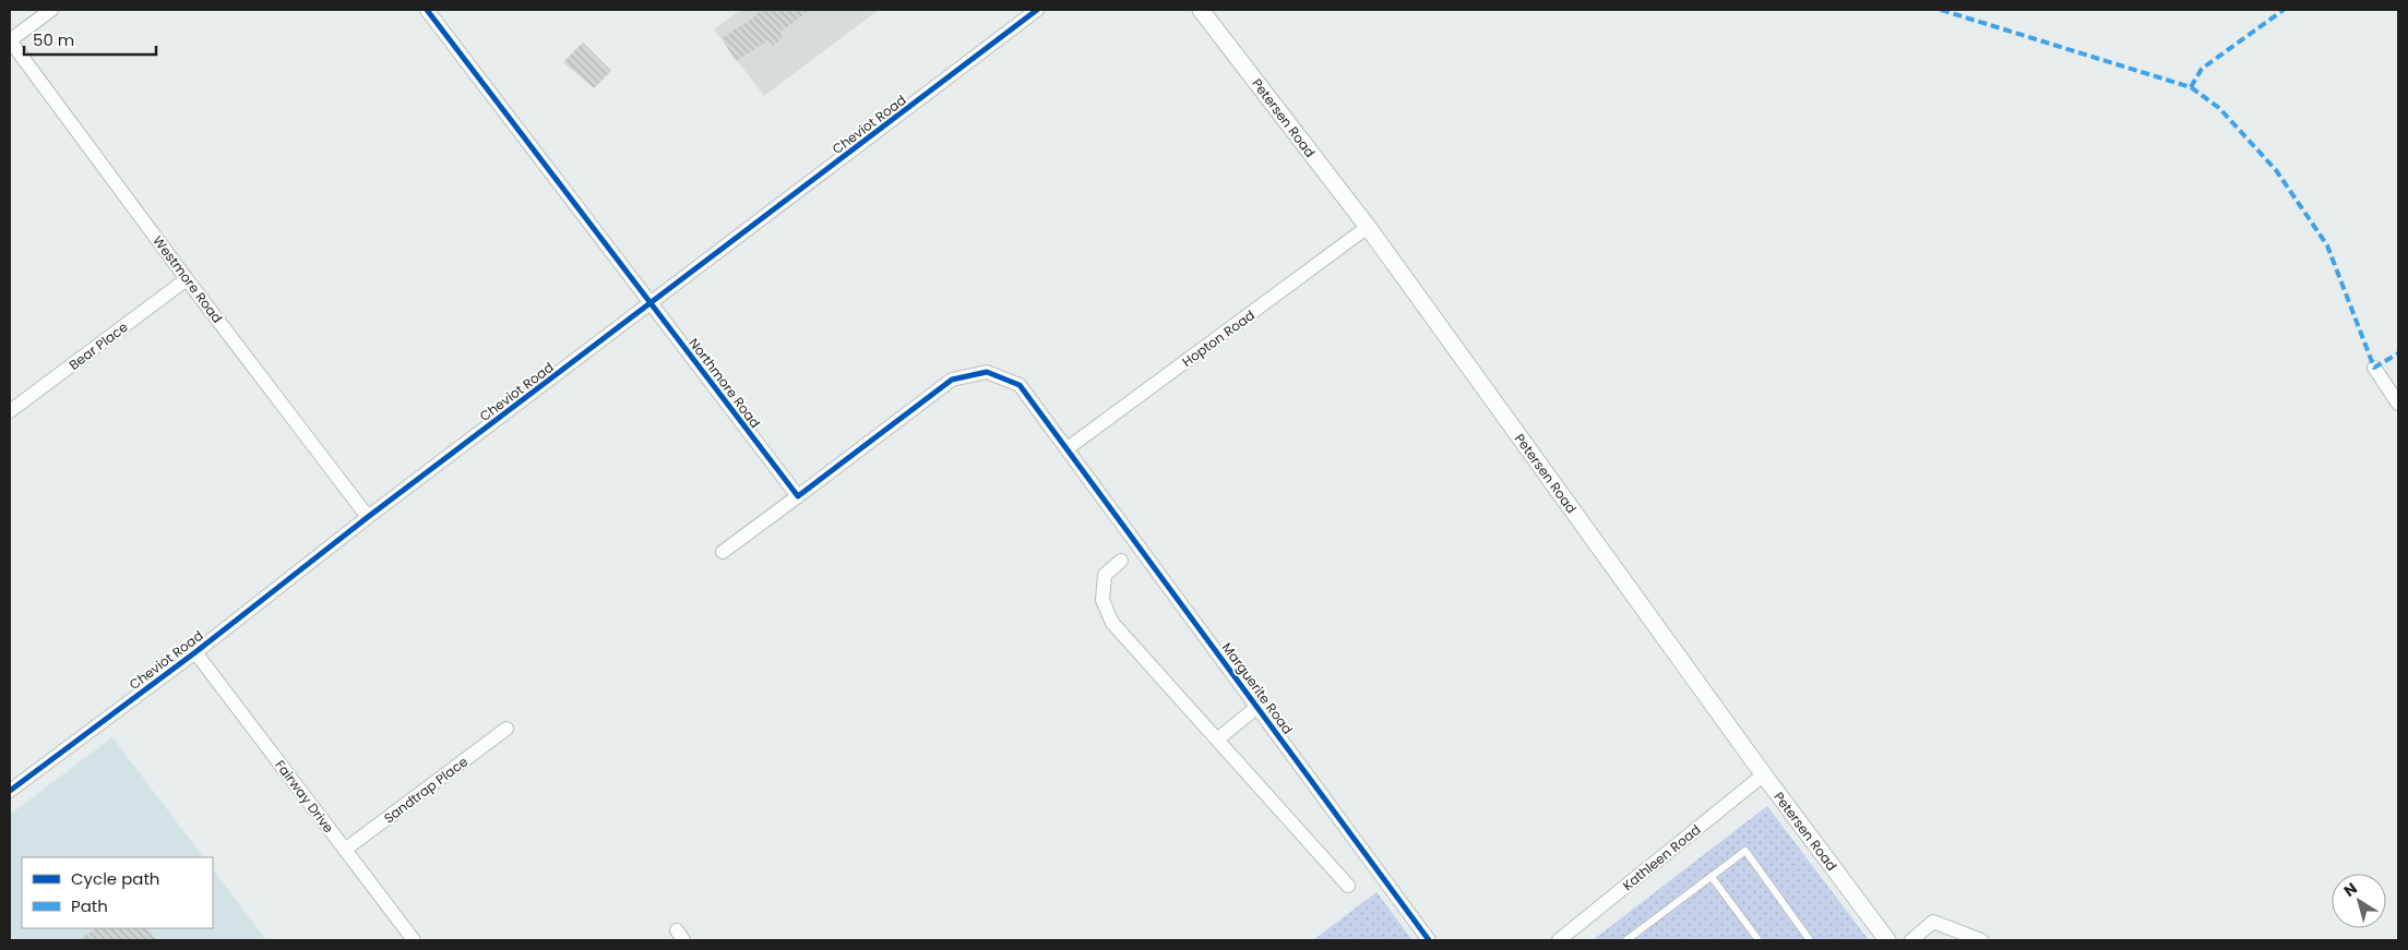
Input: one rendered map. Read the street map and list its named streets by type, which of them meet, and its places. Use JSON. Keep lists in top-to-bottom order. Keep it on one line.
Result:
{"streets":{"street":["Petersen Road","Cheviot Road","Westmore Road","Hopton Road","Bear Place","Northmore Road","Marguerite Road","Sandtrap Place","Fairway Drive","Kathleen Road"]},"crossings":[["Petersen Road","Hopton Road"],["Petersen Road","Kathleen Road"],["Cheviot Road","Westmore Road"],["Cheviot Road","Northmore Road"],["Cheviot Road","Fairway Drive"],["Westmore Road","Bear Place"],["Hopton Road","Marguerite Road"],["Sandtrap Place","Fairway Drive"]],"legend":["Cycle path","Path"],"scale_bar":"50 m","north":"top left"}
